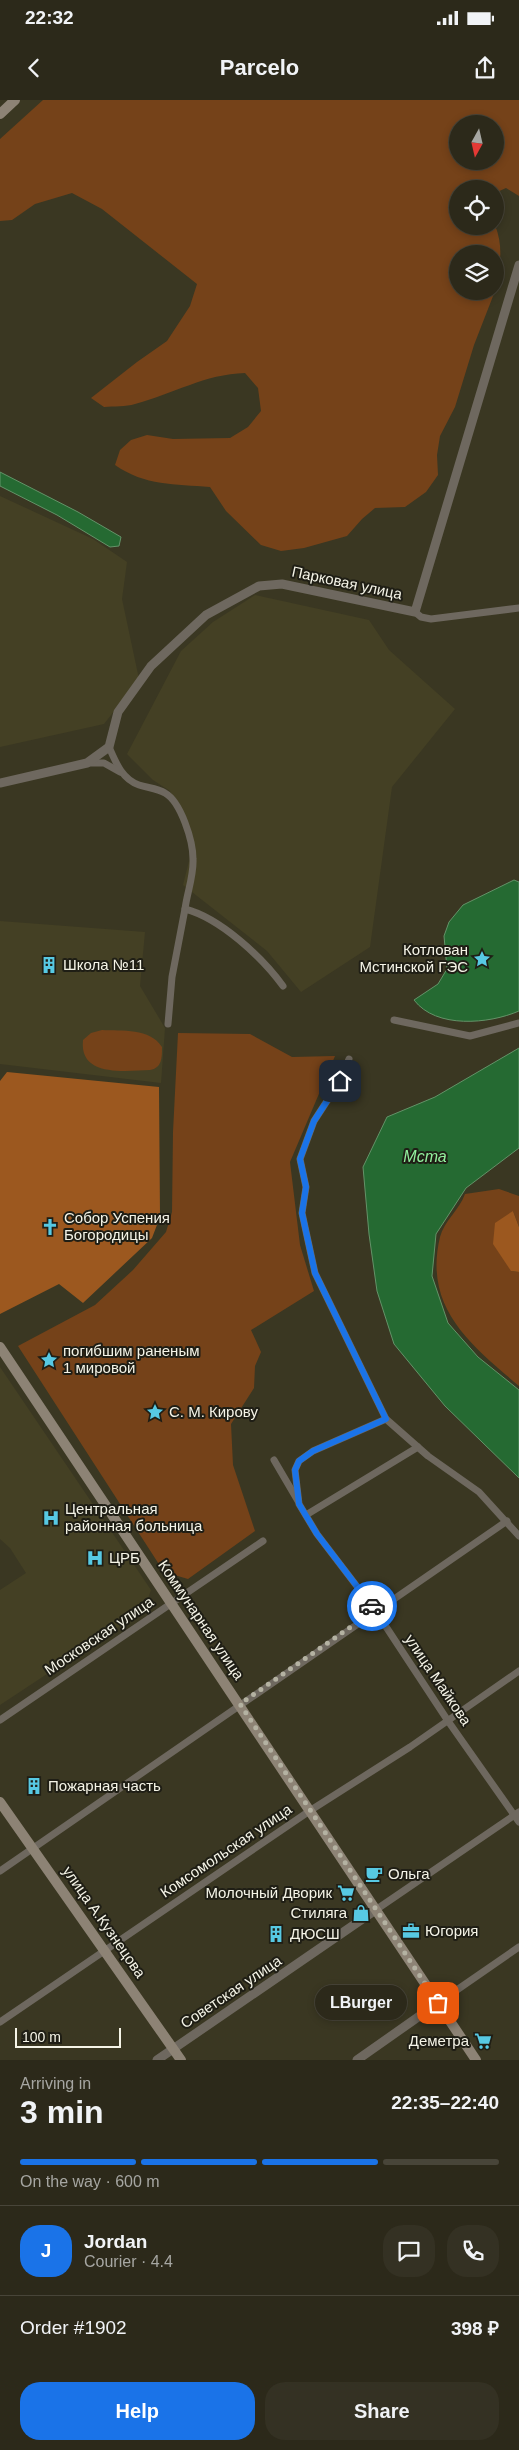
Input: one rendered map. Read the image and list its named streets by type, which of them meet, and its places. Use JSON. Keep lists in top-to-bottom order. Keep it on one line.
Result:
{"streets":{"main road":["Коммунарная улица","улица А.Кузнецова"],"street":["Парковая улица","Московская улица","улица Майкова","Комсомольская улица","Советская улица"]},"crossings":[["Коммунарная улица","Московская улица"],["Коммунарная улица","Комсомольская улица"],["Коммунарная улица","Советская улица"],["улица Майкова","Комсомольская улица"],["улица Майкова","Советская улица"],["Комсомольская улица","улица А.Кузнецова"],["улица А.Кузнецова","Советская улица"]],"water":["Мста"],"places":{"place":["Котлован Мстинской ГЭС","погибшим раненым 1 мировой","С. М. Кирову"],"building":["Школа №11","Пожарная часть","ДЮСШ"],"church":["Собор Успения Богородицы"],"hospital":["Центральная районная больница","ЦРБ"],"cafe":["Ольга"],"supermarket":["Молочный Дворик","Деметра"],"shop":["Стиляга"],"office":["Югория"],"other":["LBurger"]},"scale_bar":"100 m","north":"bottom","page":{"status":"22:32","header":"Parcelo","bubble":"LBurger","scale":"100 m","heading":["3 min","Arriving in","22:35–22:40"],"panel":["Jordan","Courier · 4.4","Order #1902","398 ₽"],"bar":"On the way · 600 m","round":"J","buttons":["Help","Share"]}}
